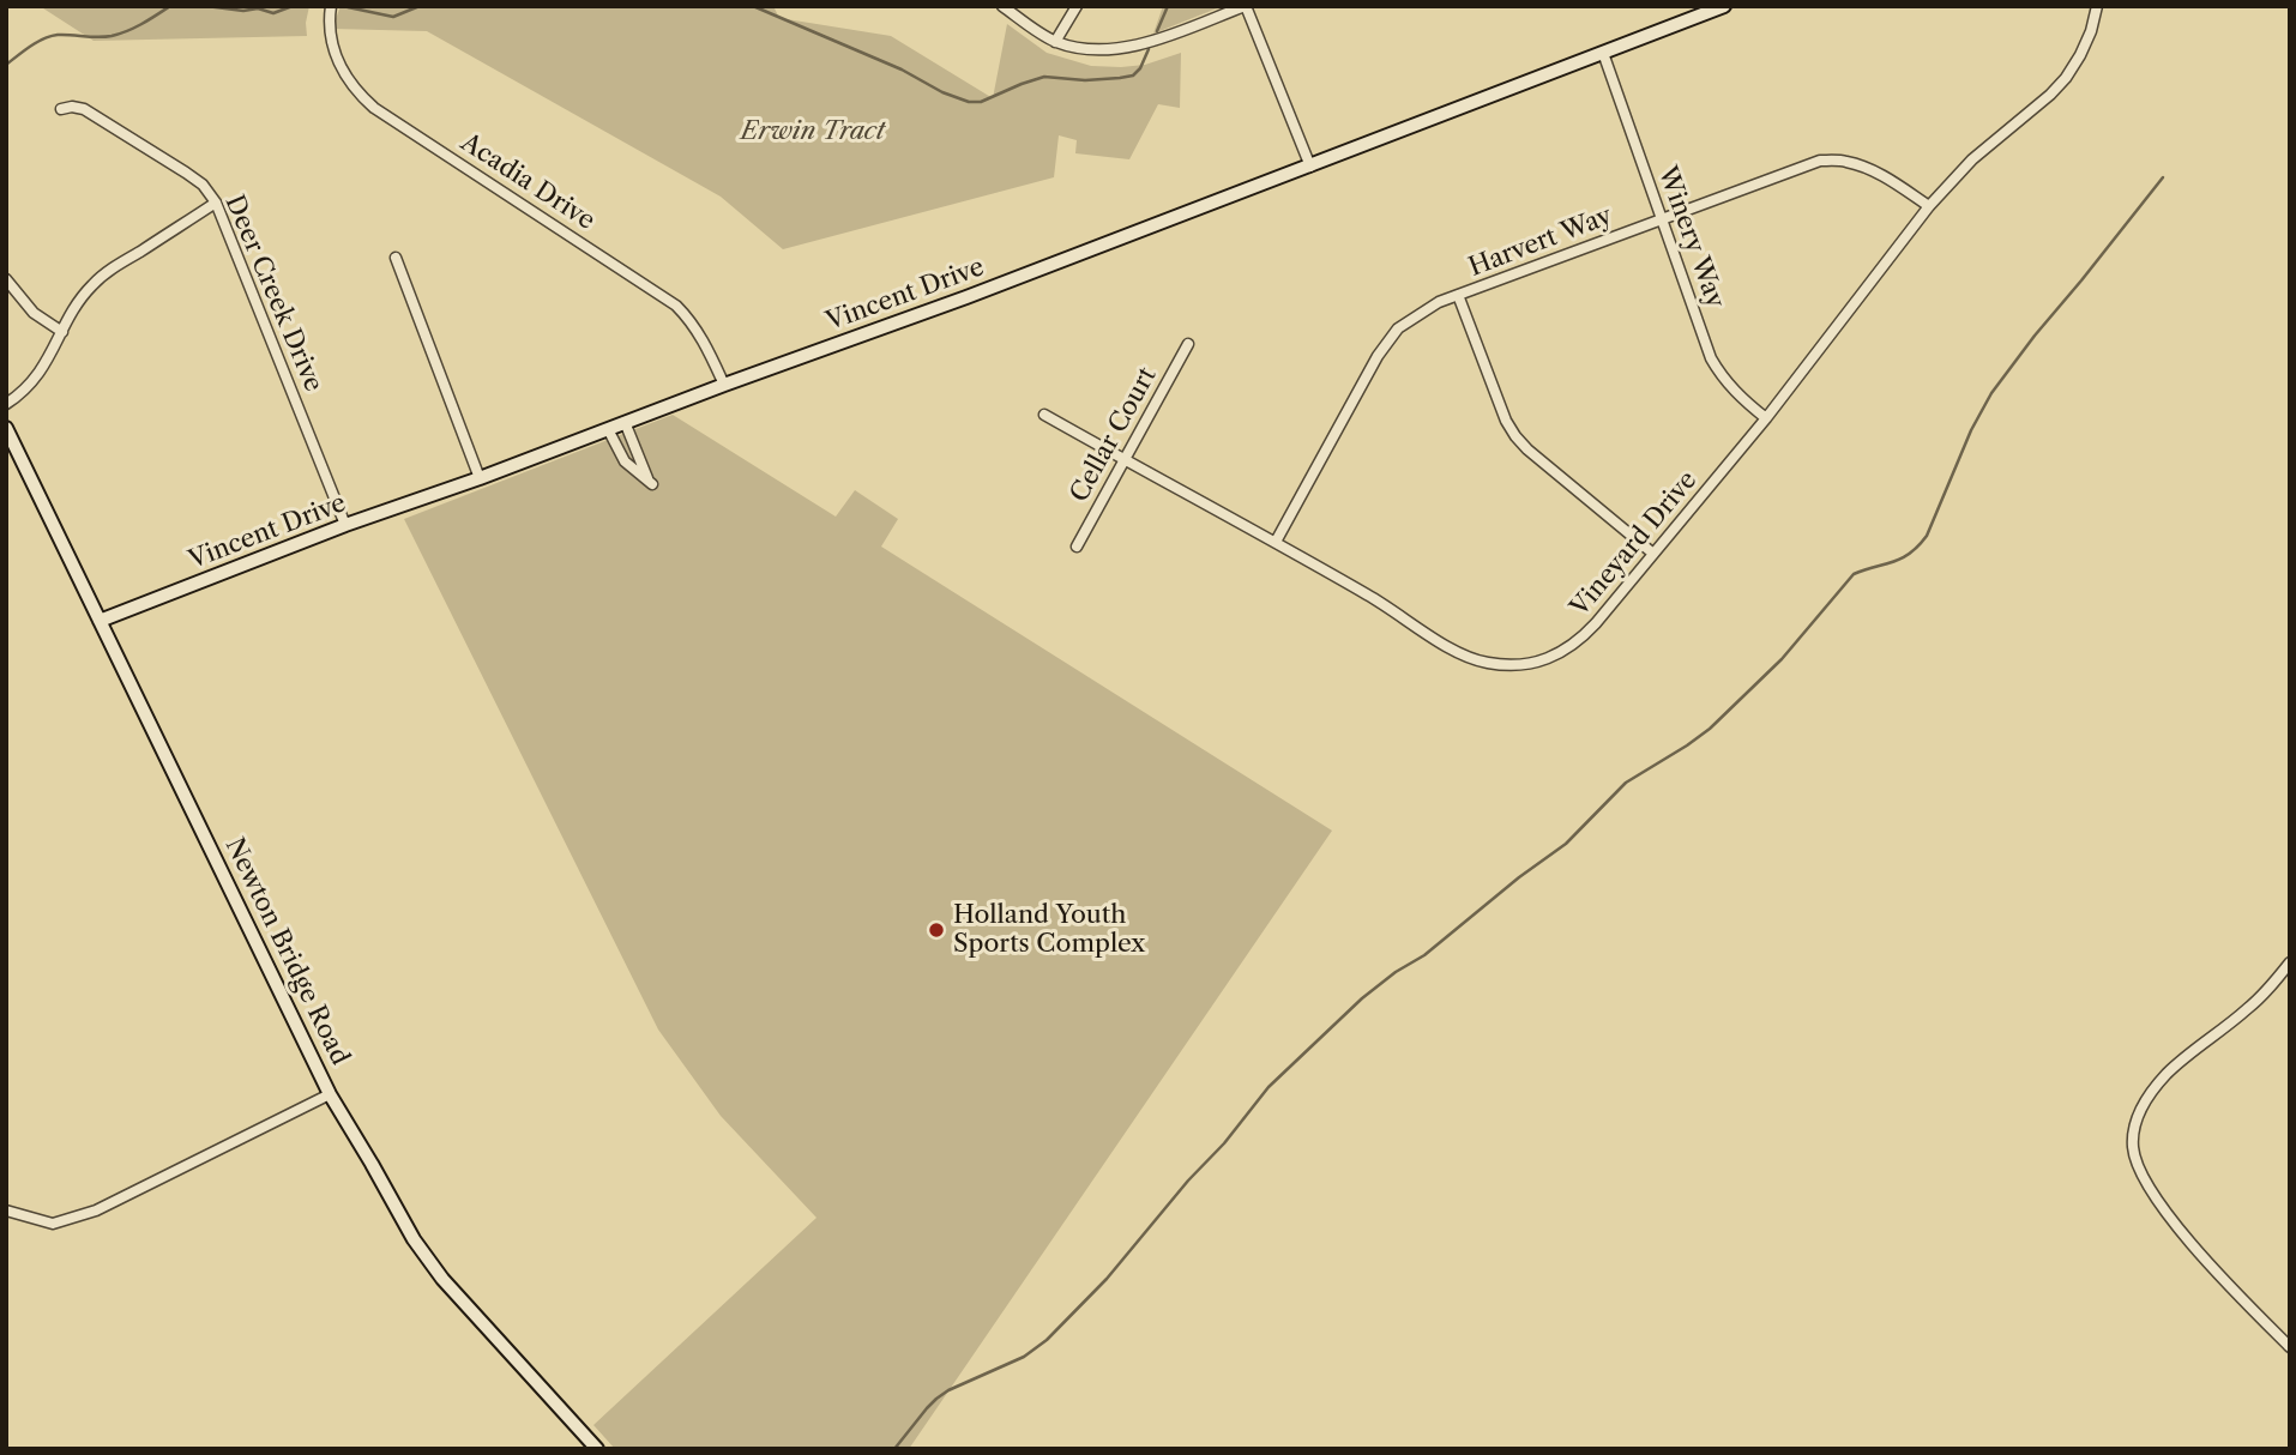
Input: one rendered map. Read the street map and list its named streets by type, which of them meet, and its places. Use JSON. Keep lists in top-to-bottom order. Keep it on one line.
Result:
{"streets":{"street":["Acadia Drive","Winery Way","Harvert Way","Deer Creek Drive","Vincent Drive","Cellar Court","Vineyard Drive","Newton Bridge Road"]},"crossings":[["Acadia Drive","Vincent Drive"],["Winery Way","Harvert Way"],["Winery Way","Vincent Drive"],["Winery Way","Vineyard Drive"],["Harvert Way","Vineyard Drive"],["Deer Creek Drive","Vincent Drive"],["Vincent Drive","Newton Bridge Road"],["Cellar Court","Vineyard Drive"]],"parks":["Erwin Tract"],"places":["Holland Youth Sports Complex"]}
